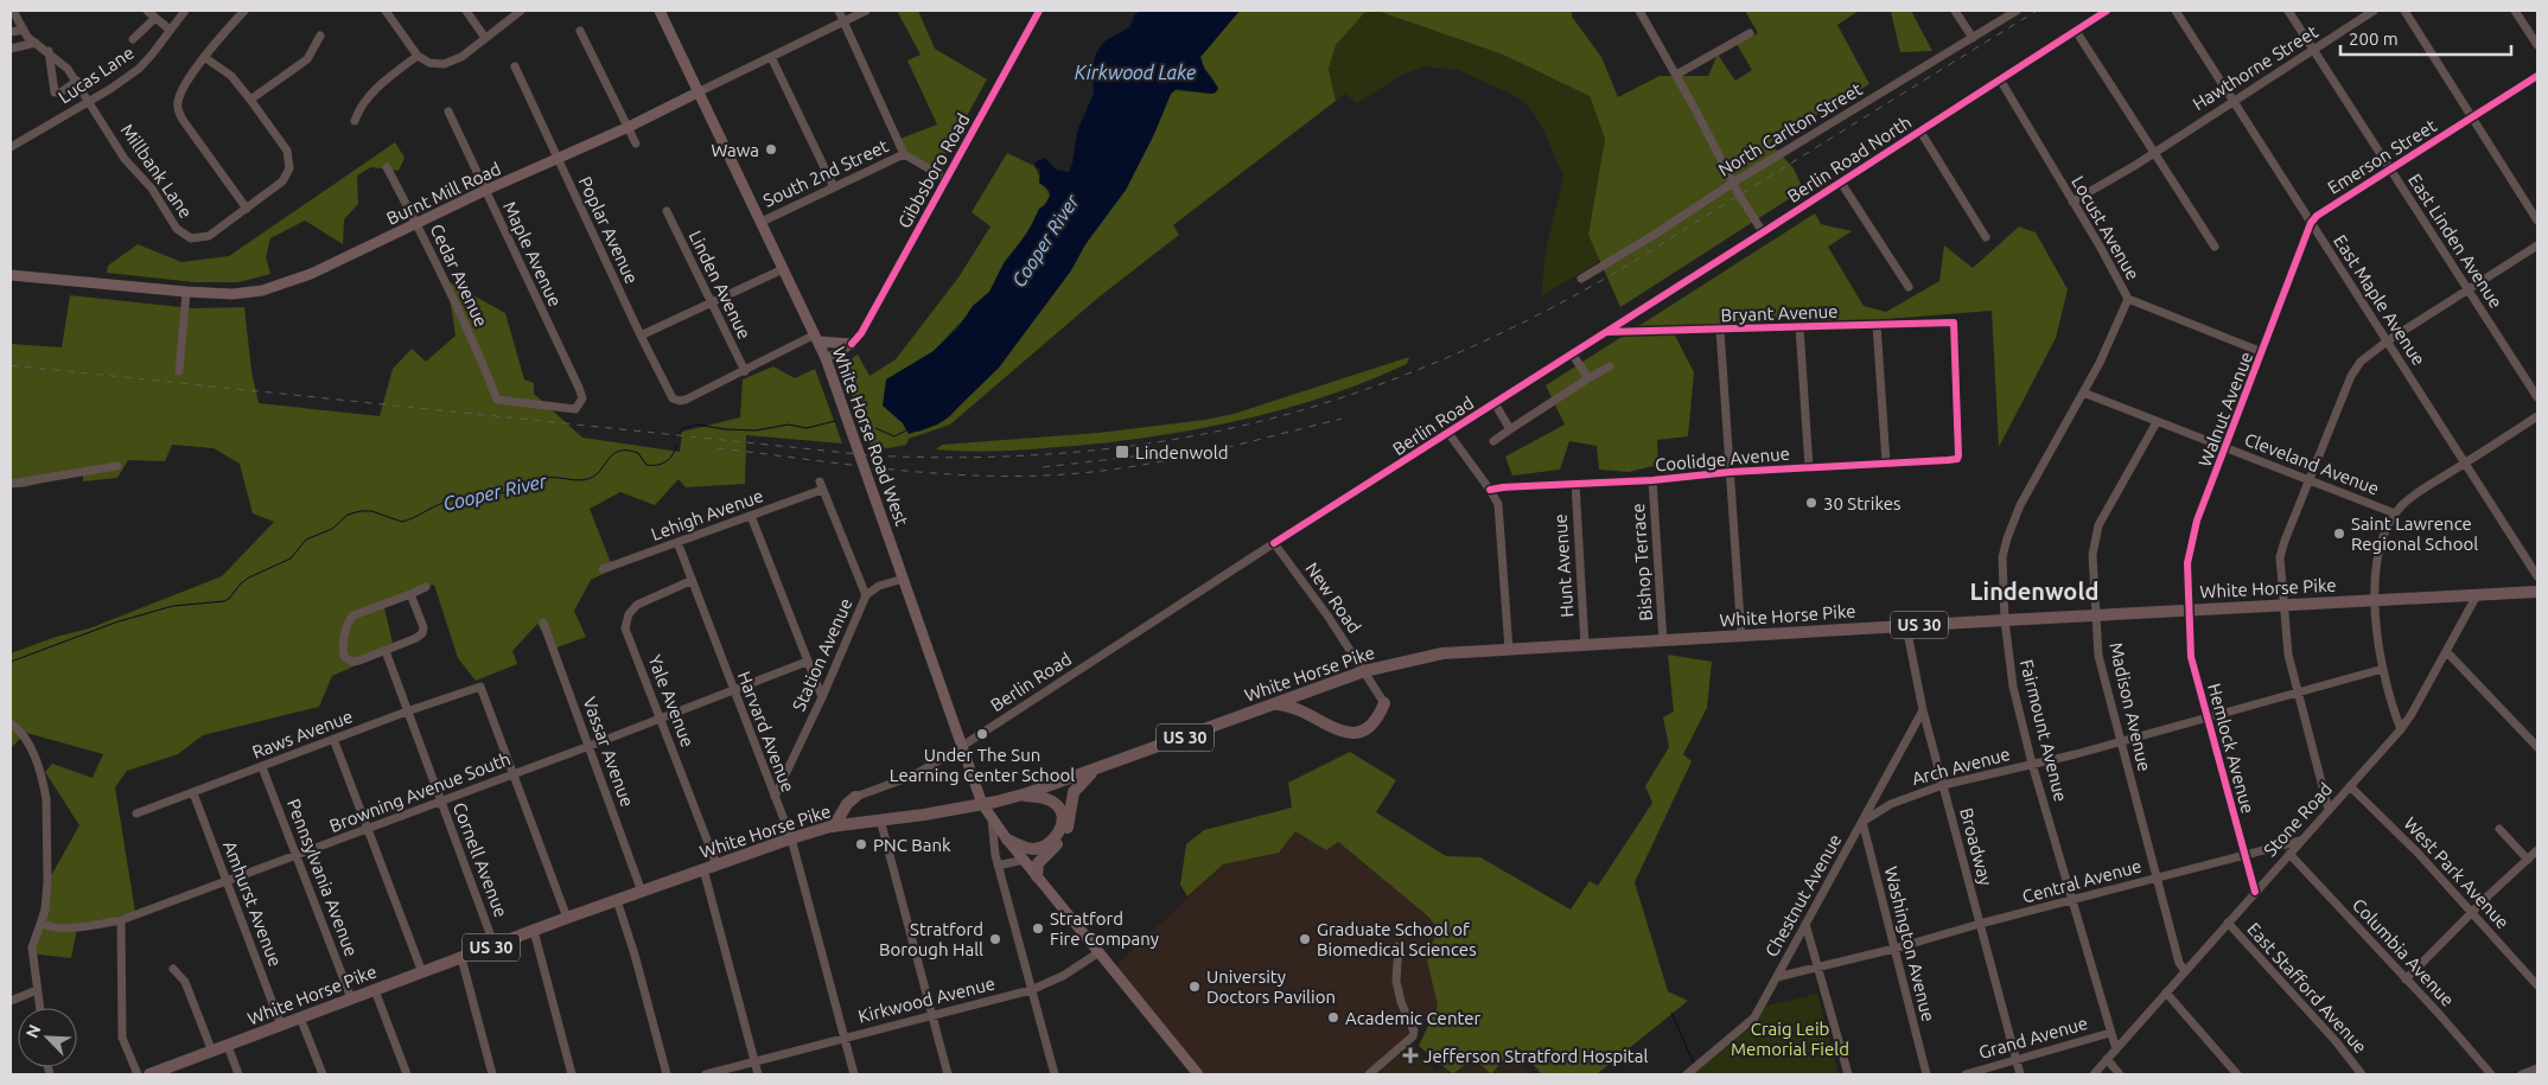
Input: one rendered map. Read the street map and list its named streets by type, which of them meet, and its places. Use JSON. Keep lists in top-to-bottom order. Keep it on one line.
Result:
{"streets":{"highway":["White Horse Pike","US 30"],"main road":["Burnt Mill Road","White Horse Road West"],"street":["Hawthorne Street","Lucas Lane","North Carlton Street","Emerson Street","Berlin Road North","Millbank Lane","Gibbsboro Road","South 2nd Street","Locust Avenue","Poplar Avenue","East Linden Avenue","Maple Avenue","Cedar Avenue","Linden Avenue","East Maple Avenue","Bryant Avenue","Walnut Avenue","Berlin Road","Coolidge Avenue","Cleveland Avenue","Lehigh Avenue","Bishop Terrace","Hunt Avenue","New Road","Station Avenue","Yale Avenue","Madison Avenue","Fairmount Avenue","Harvard Avenue","Raws Avenue","Hemlock Avenue","Vassar Avenue","Arch Avenue","Browning Avenue South","Stone Road","Broadway","Cornell Avenue","West Park Avenue","Pennsylvania Avenue","Central Avenue","Chestnut Avenue","Amhurst Avenue","Washington Avenue","Columbia Avenue","East Stafford Avenue","Kirkwood Avenue","Grand Avenue"]},"crossings":[["Hawthorne Street","Locust Avenue"],["Hawthorne Street","East Linden Avenue"],["Hawthorne Street","East Maple Avenue"],["Lucas Lane","Millbank Lane"],["Emerson Street","East Linden Avenue"],["Emerson Street","East Maple Avenue"],["Emerson Street","Walnut Avenue"],["Berlin Road North","Locust Avenue"],["Berlin Road North","Bryant Avenue"],["Berlin Road North","Berlin Road"],["Gibbsboro Road","White Horse Road West"],["South 2nd Street","White Horse Road West"],["Burnt Mill Road","Poplar Avenue"],["Burnt Mill Road","Maple Avenue"],["Burnt Mill Road","Cedar Avenue"],["Burnt Mill Road","White Horse Road West"],["Locust Avenue","Walnut Avenue"],["Locust Avenue","Fairmount Avenue"],["Poplar Avenue","Linden Avenue"],["Maple Avenue","Cedar Avenue"],["East Maple Avenue","Walnut Avenue"],["Bryant Avenue","Berlin Road"],["Bryant Avenue","Coolidge Avenue"],["Walnut Avenue","Cleveland Avenue"],["Walnut Avenue","White Horse Pike"],["Walnut Avenue","Hemlock Avenue"],["Berlin Road","White Horse Road West"],["Berlin Road","New Road"],["White Horse Road West","White Horse Pike"],["White Horse Road West","Station Avenue"],["White Horse Road West","Kirkwood Avenue"],["Coolidge Avenue","Bishop Terrace"],["Coolidge Avenue","Hunt Avenue"],["Cleveland Avenue","Madison Avenue"],["Cleveland Avenue","Fairmount Avenue"],["Lehigh Avenue","Station Avenue"],["Lehigh Avenue","Harvard Avenue"],["Bishop Terrace","White Horse Pike"],["Hunt Avenue","White Horse Pike"],["White Horse Pike","New Road"],["White Horse Pike","Yale Avenue"],["White Horse Pike","Madison Avenue"],["White Horse Pike","Fairmount Avenue"],["White Horse Pike","Harvard Avenue"],["White Horse Pike","Hemlock Avenue"],["White Horse Pike","Vassar Avenue"],["White Horse Pike","Stone Road"],["White Horse Pike","Broadway"],["White Horse Pike","Cornell Avenue"],["White Horse Pike","Pennsylvania Avenue"],["White Horse Pike","Amhurst Avenue"],["Station Avenue","Harvard Avenue"],["Yale Avenue","Harvard Avenue"],["Yale Avenue","Browning Avenue South"],["Madison Avenue","Arch Avenue"],["Madison Avenue","Stone Road"],["Madison Avenue","Central Avenue"],["Fairmount Avenue","Arch Avenue"],["Fairmount Avenue","Stone Road"],["Fairmount Avenue","Central Avenue"],["Fairmount Avenue","Grand Avenue"],["Harvard Avenue","Browning Avenue South"],["Harvard Avenue","Kirkwood Avenue"],["Raws Avenue","Browning Avenue South"],["Raws Avenue","Cornell Avenue"],["Raws Avenue","Pennsylvania Avenue"],["Raws Avenue","Amhurst Avenue"],["Hemlock Avenue","Arch Avenue"],["Hemlock Avenue","Stone Road"],["Hemlock Avenue","Central Avenue"],["Vassar Avenue","Browning Avenue South"],["Arch Avenue","Broadway"],["Arch Avenue","Chestnut Avenue"],["Arch Avenue","Washington Avenue"],["Browning Avenue South","Cornell Avenue"],["Browning Avenue South","Pennsylvania Avenue"],["Browning Avenue South","Amhurst Avenue"],["Stone Road","West Park Avenue"],["Stone Road","Central Avenue"],["Stone Road","Columbia Avenue"],["Stone Road","East Stafford Avenue"],["Broadway","Central Avenue"],["Broadway","Chestnut Avenue"],["Broadway","Grand Avenue"],["Central Avenue","Chestnut Avenue"],["Central Avenue","Washington Avenue"],["Chestnut Avenue","Washington Avenue"]],"districts":["Lindenwold"],"water":["Kirkwood Lake","Cooper River"],"parks":["Craig Leib Memorial Field"],"places":{"other":["Wawa","30 Strikes","Saint Lawrence Regional School","Under The Sun Learning Center School","PNC Bank","Stratford Fire Company","Stratford Borough Hall","Graduate School of Biomedical Sciences","University Doctors Pavilion","Academic Center"],"transit":["Lindenwold"],"health":["Jefferson Stratford Hospital"]},"scale_bar":"200 m","north":"top left"}
